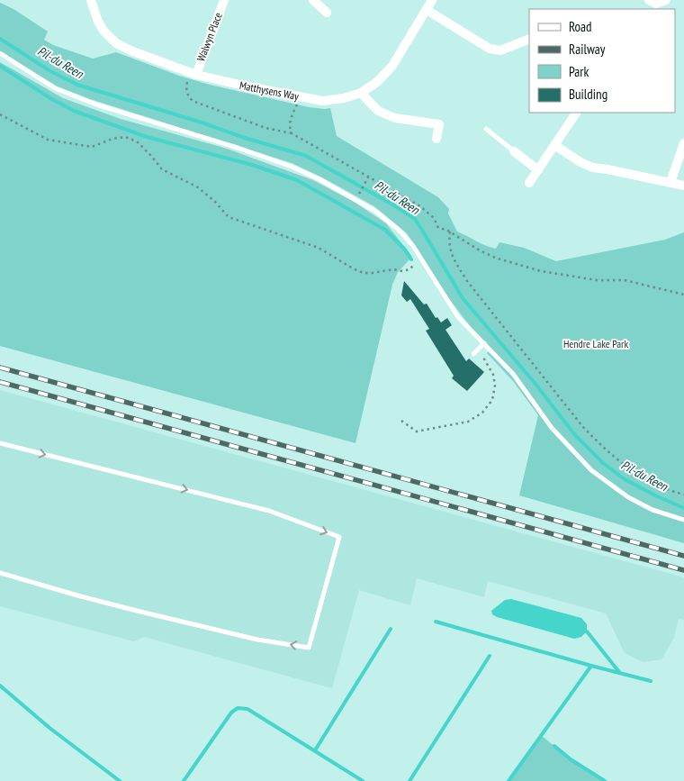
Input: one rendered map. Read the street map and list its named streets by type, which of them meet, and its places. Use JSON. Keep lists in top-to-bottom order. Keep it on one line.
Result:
{"streets":{"street":["Walwyn Place","Matthysens Way"]},"crossings":[["Walwyn Place","Matthysens Way"]],"water":["Pil-du Reen"],"parks":["Hendre Lake Park"],"legend":["Road","Railway","Park","Building"]}
